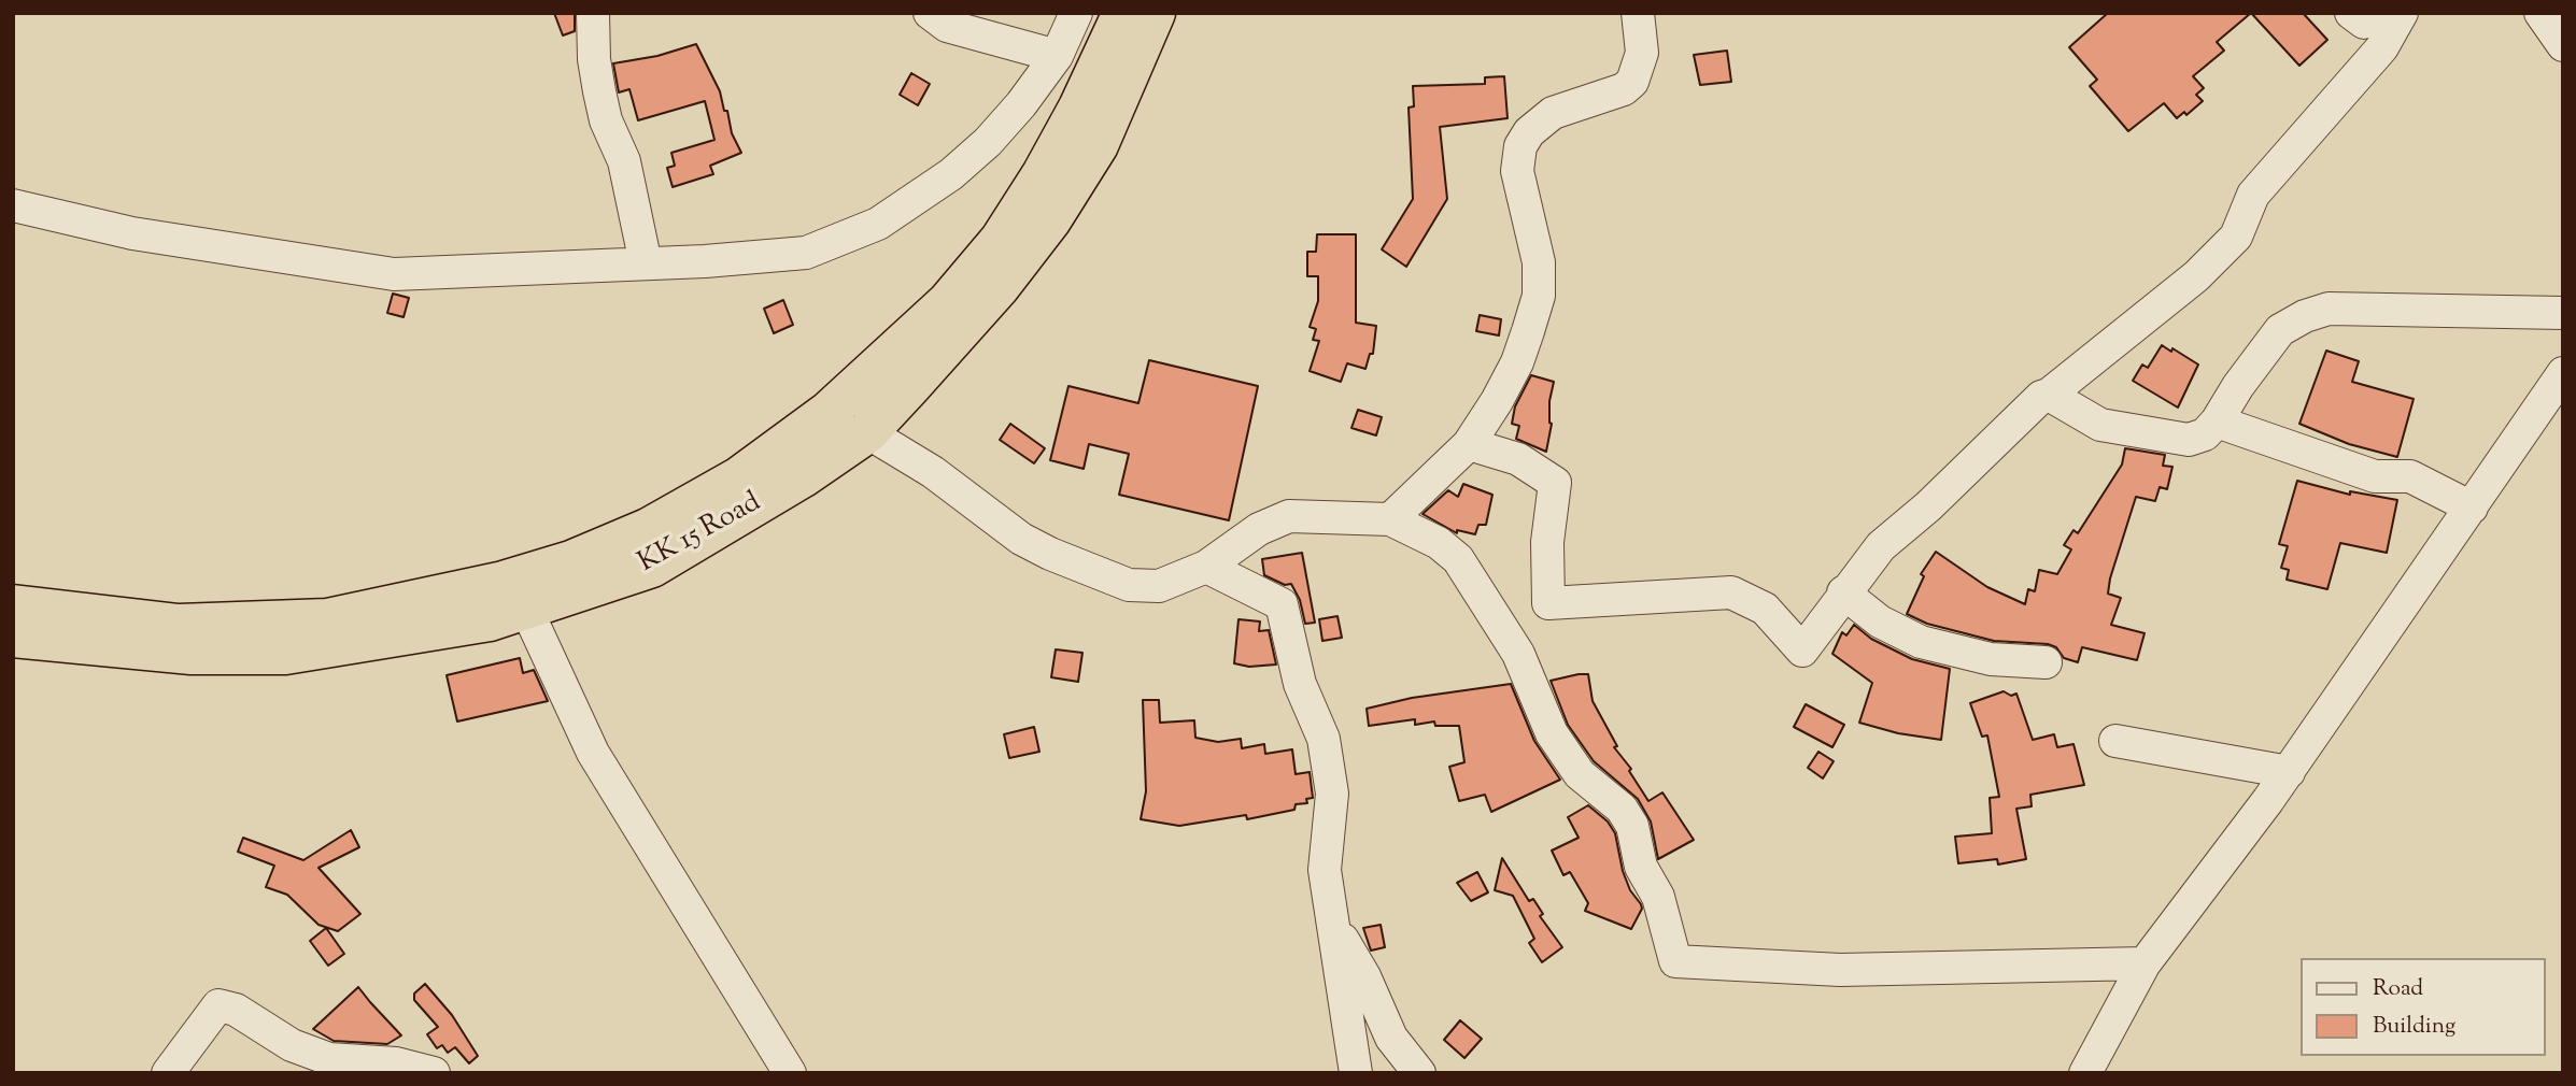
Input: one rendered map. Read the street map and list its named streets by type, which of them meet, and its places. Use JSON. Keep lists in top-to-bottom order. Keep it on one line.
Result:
{"streets":{"highway":["KK 15 Road"]},"legend":["Road","Building"]}
